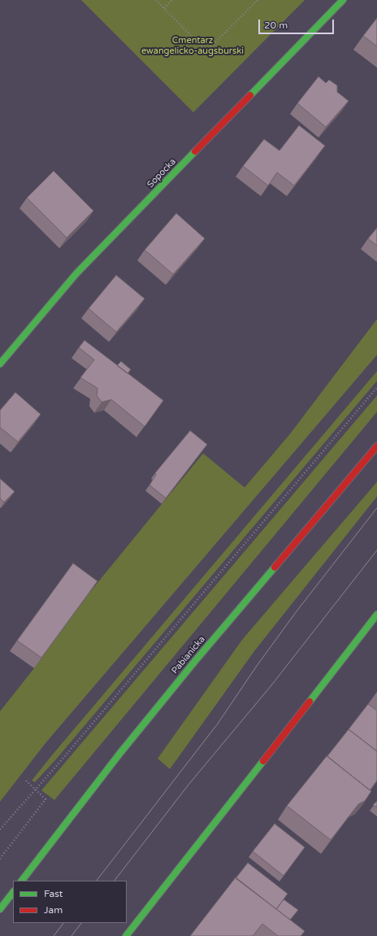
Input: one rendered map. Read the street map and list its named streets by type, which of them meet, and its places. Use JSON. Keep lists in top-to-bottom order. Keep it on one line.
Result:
{"streets":{"main road":["Sopocka","Pabianicka"]},"parks":["Cmentarz ewangelicko-augsburski"],"legend":["Fast","Jam"],"scale_bar":"20 m"}
